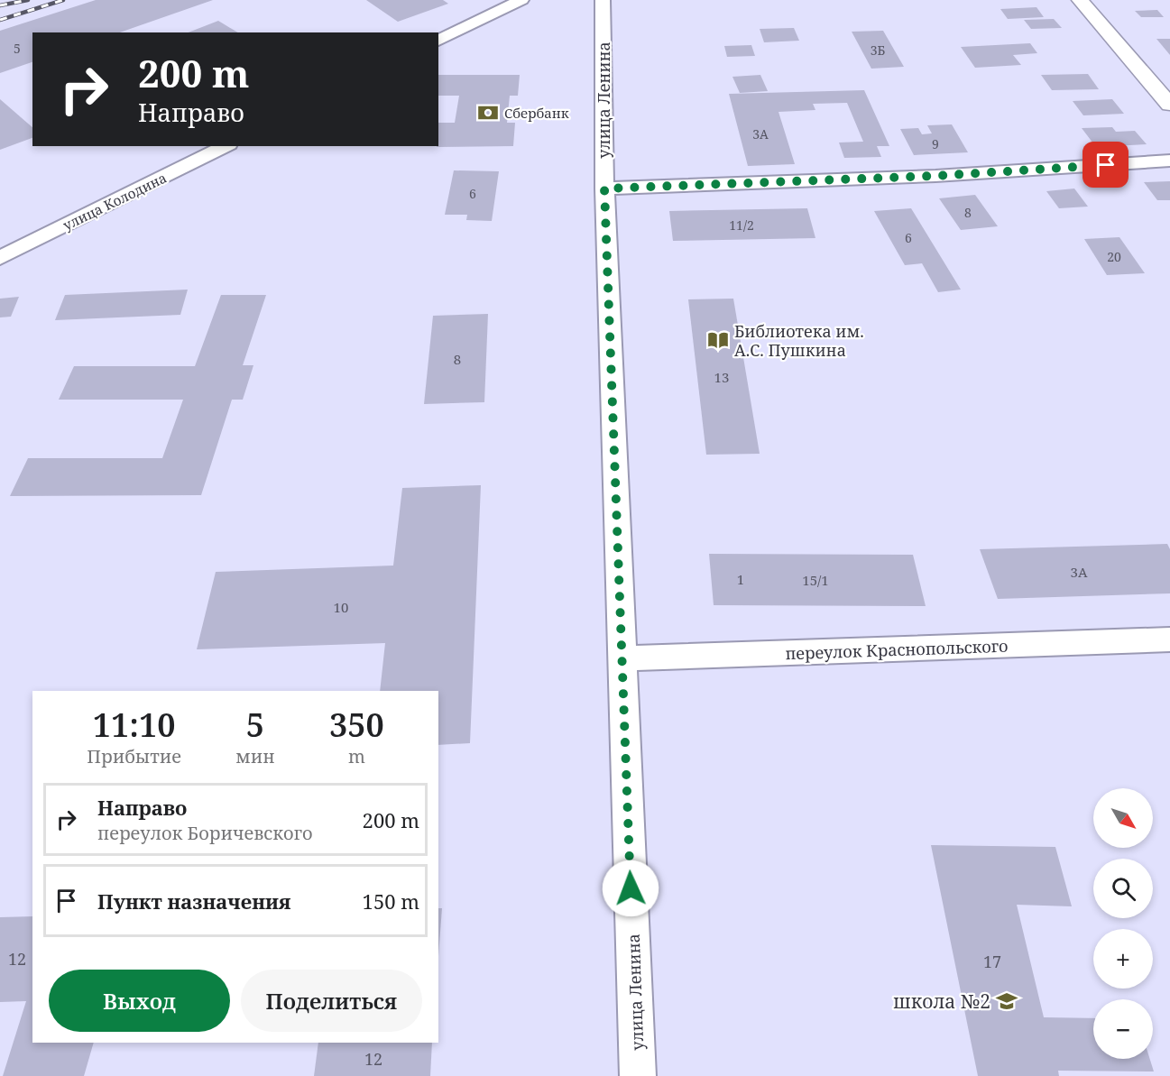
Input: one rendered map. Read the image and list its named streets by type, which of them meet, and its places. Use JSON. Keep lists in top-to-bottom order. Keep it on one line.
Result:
{"streets":{"street":["улица Ленина","улица Колодина","переулок Краснопольского"]},"crossings":[["улица Ленина","переулок Краснопольского"]],"places":{"bank":["Сбербанк"],"library":["Библиотека им. А.С. Пушкина"],"school or university":["школа №2"]},"house_numbers":["5","3Б","3А","9","6","8","11/2","6","20","8","13","3А","1","15/1","10","12","17","12"],"north":"bottom right","page":{"turn":["200 m","Направо"],"eta":["11:10","Прибытие","5","мин","350","m"],"list":[{"name":"Направо","note":"переулок Боричевского","value":"200 m"},{"name":"Пункт назначения","value":"150 m"}],"map_buttons":["+","−"],"buttons":["Выход","Поделиться"]}}
